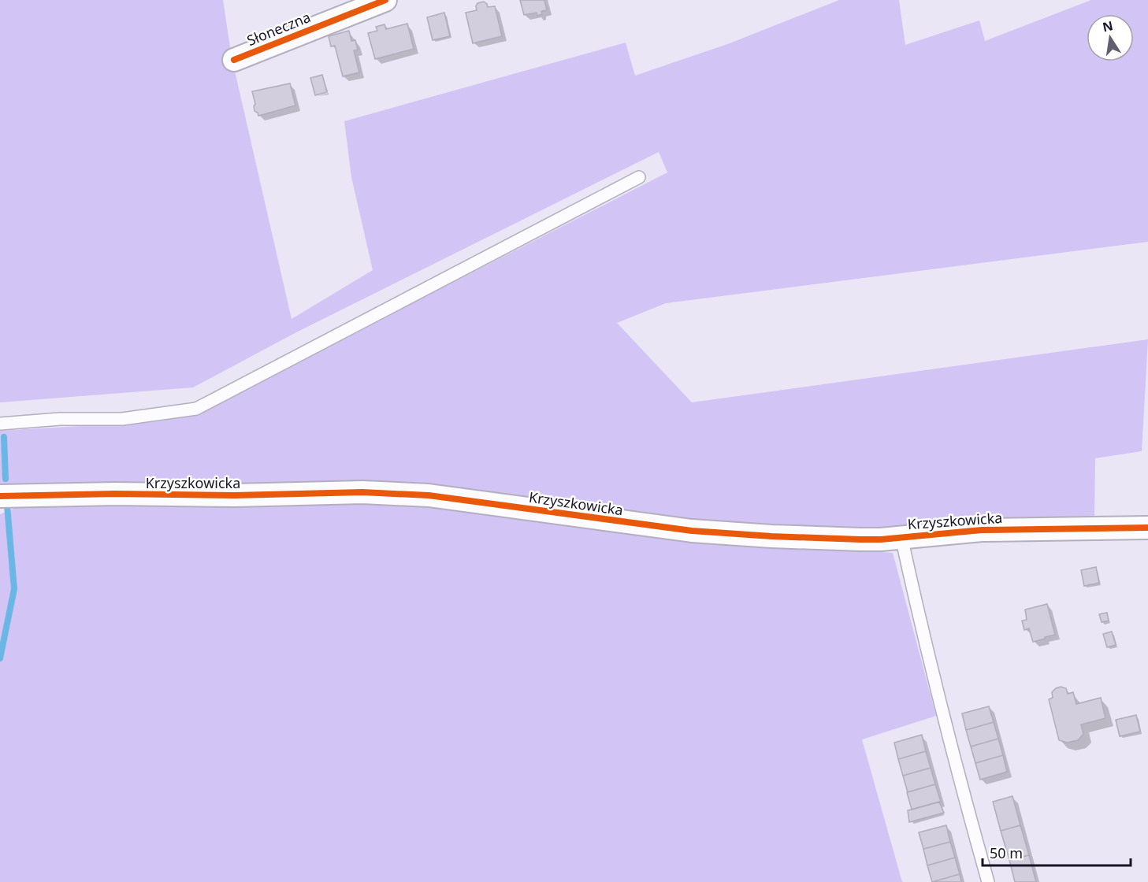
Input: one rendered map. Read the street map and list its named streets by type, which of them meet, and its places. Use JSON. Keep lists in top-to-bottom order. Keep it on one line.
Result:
{"streets":{"street":["Słoneczna","Krzyszkowicka"]},"scale_bar":"50 m","north":"top"}
